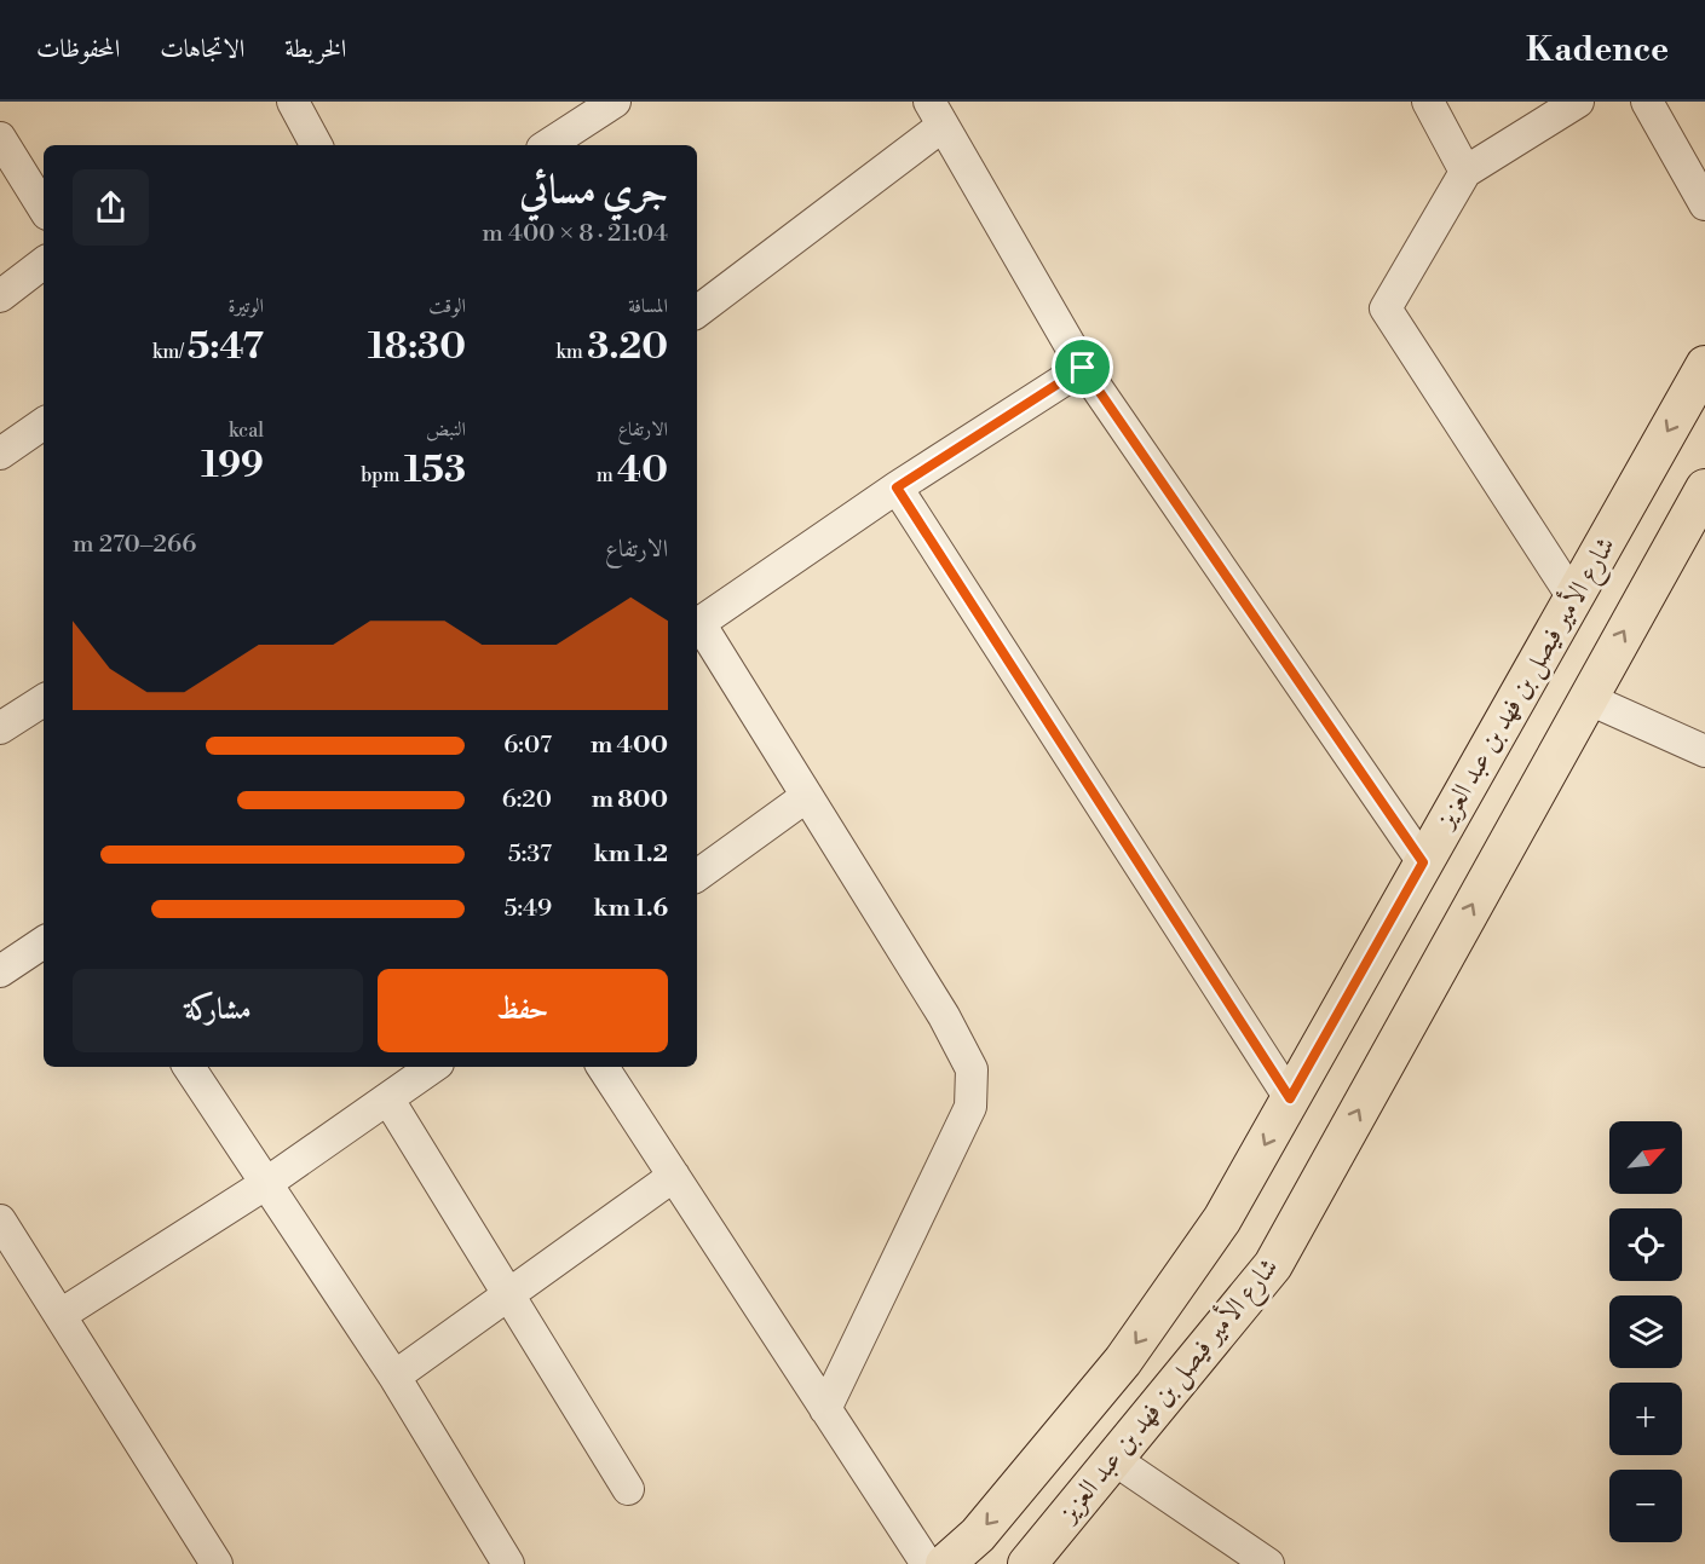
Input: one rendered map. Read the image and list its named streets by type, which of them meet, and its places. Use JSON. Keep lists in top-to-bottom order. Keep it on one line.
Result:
{"streets":{"main road":["شارع الأمير فيصل بن فهد بن عبد العزيز"]},"north":"top right","page":{"header":"Kadence","nav":["الخريطة","الاتجاهات","المحفوظات"],"heading":["جري مسائي","21:04 · 8 × 400 m"],"stats":[["المسافة","3.20 km"],["الوقت","18:30"],["الوتيرة","5:47 /km"],["الارتفاع","40 m"],["النبض","153 bpm"],["kcal","199"]],"chart":["الارتفاع","266–270 m"],"list":[{"name":"400 m","note":"6:07"},{"name":"800 m","note":"6:20"},{"name":"1.2 km","note":"5:37"},{"name":"1.6 km","note":"5:49"}],"buttons":["حفظ","مشاركة"],"map_buttons":["+","−"]}}
